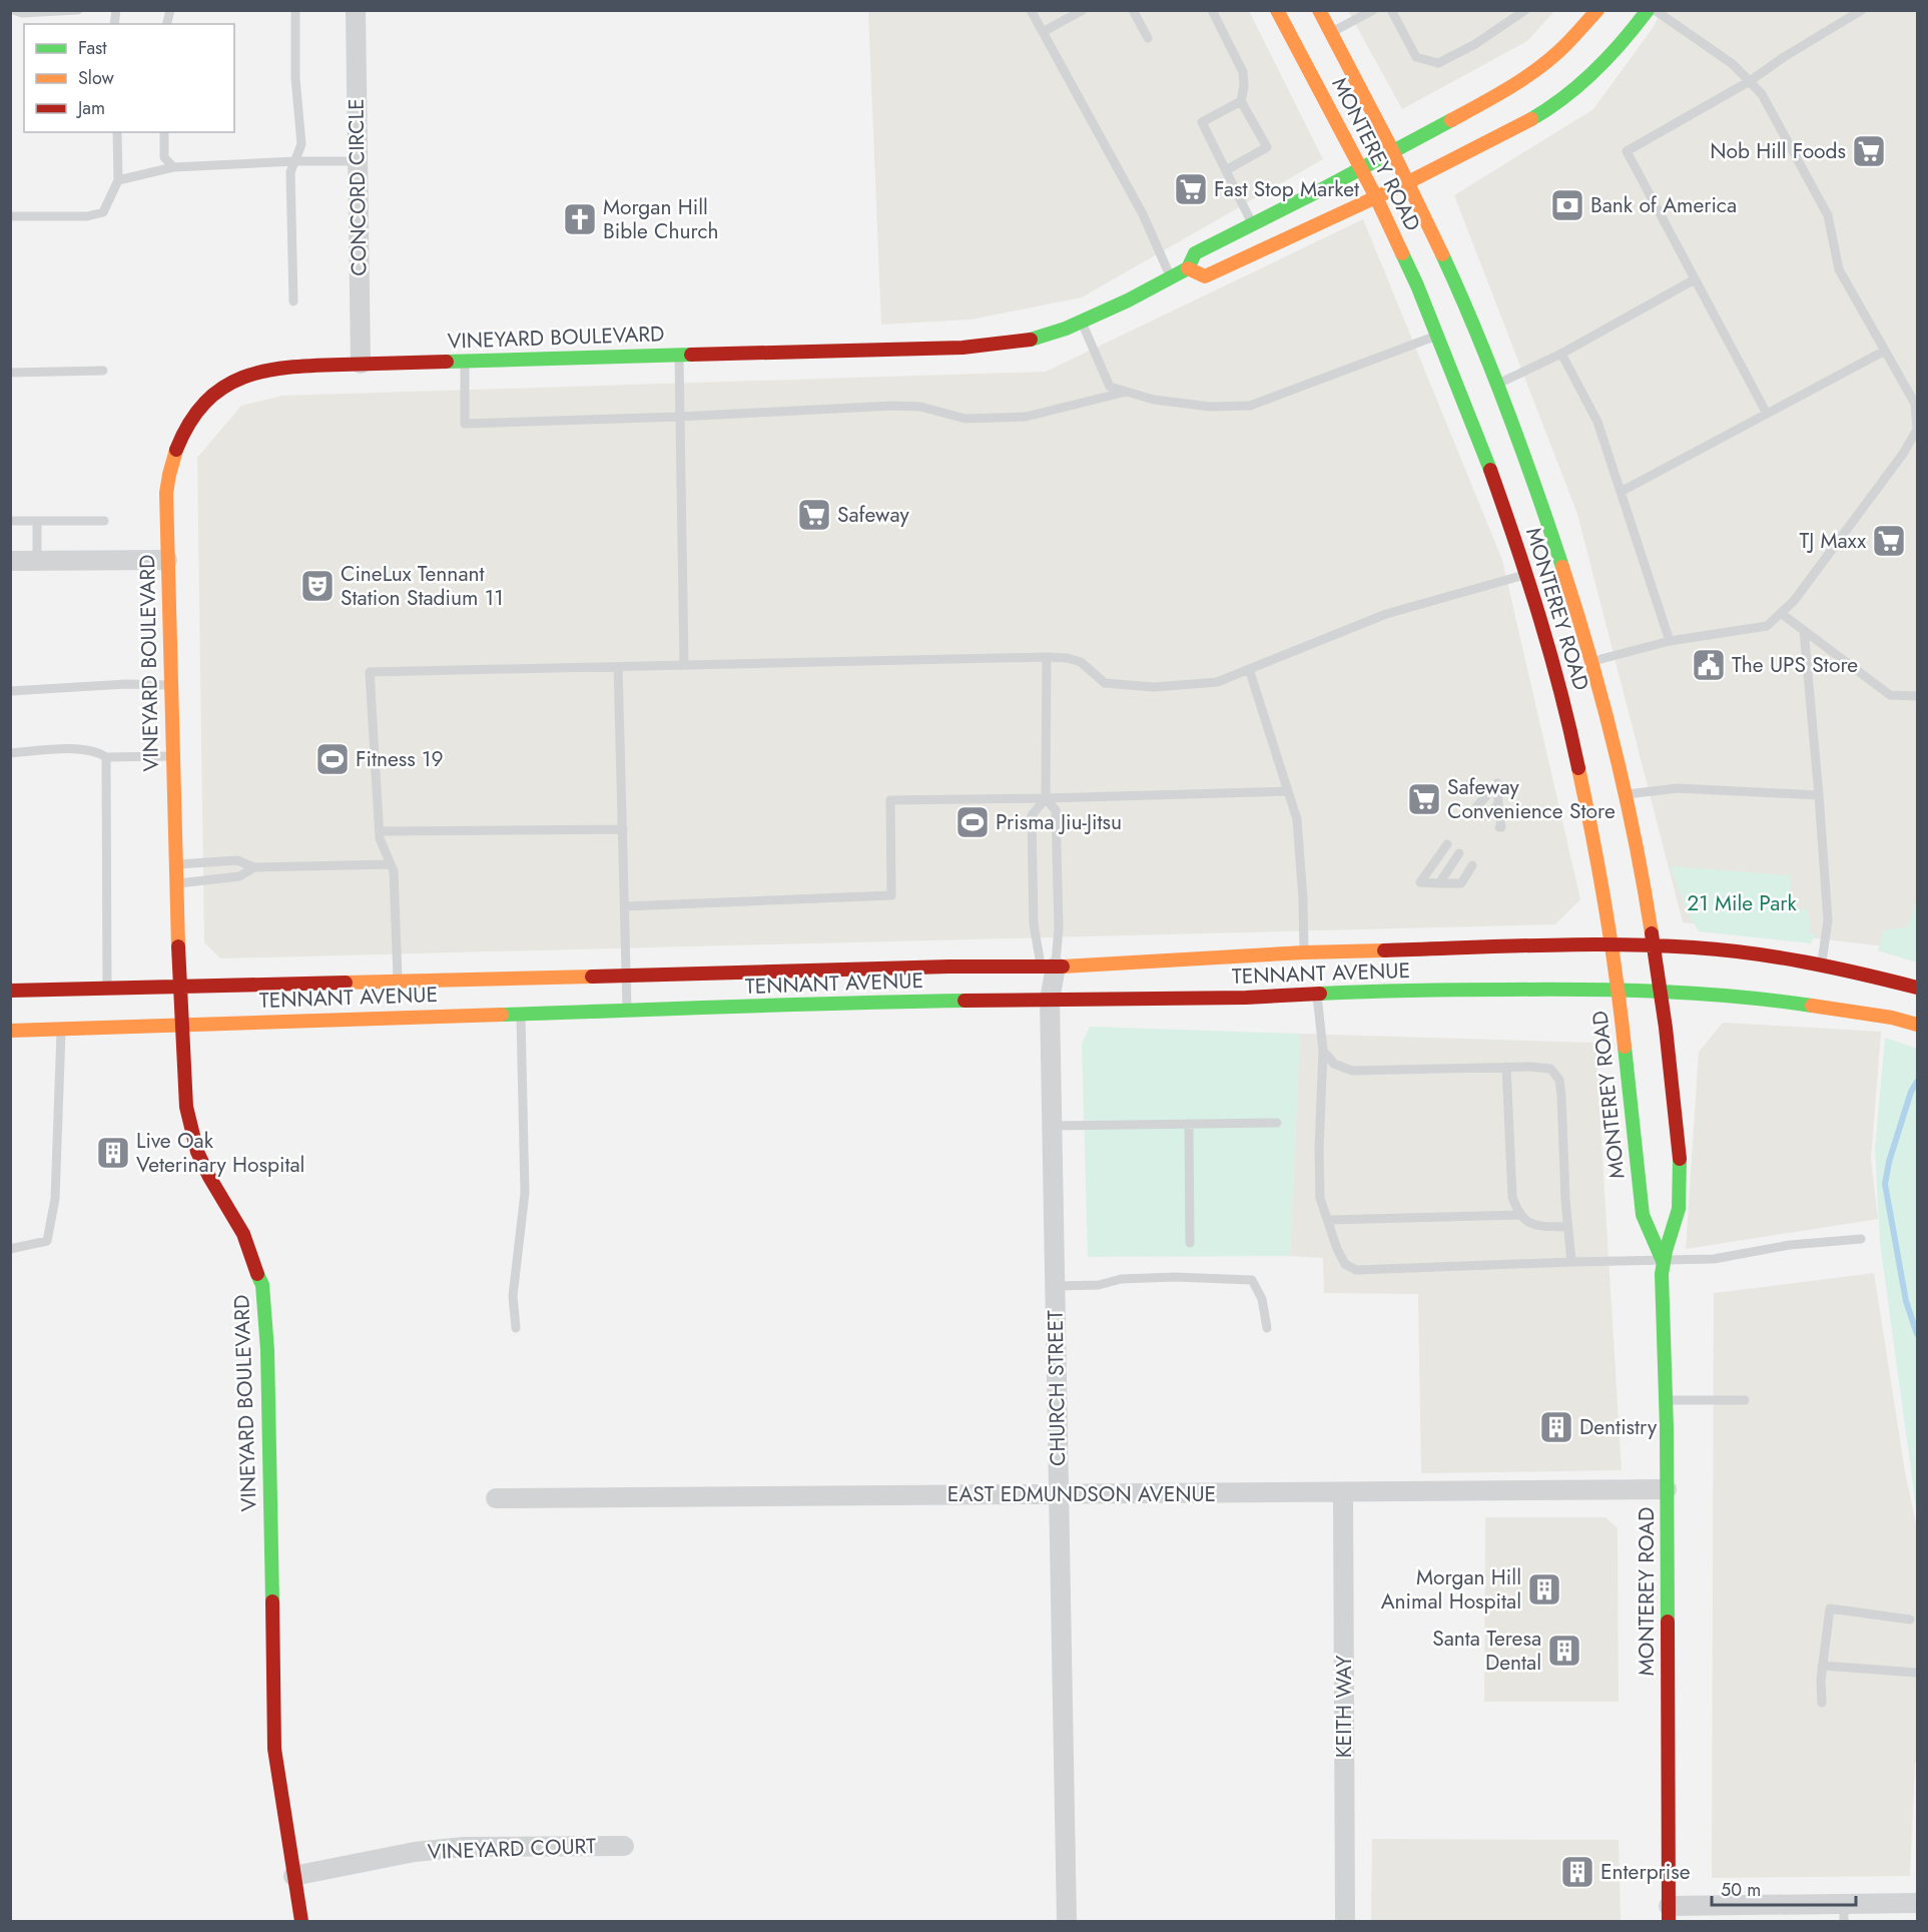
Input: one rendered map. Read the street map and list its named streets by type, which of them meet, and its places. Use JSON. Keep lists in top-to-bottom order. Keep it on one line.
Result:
{"streets":{"main road":["MONTEREY ROAD","VINEYARD BOULEVARD","TENNANT AVENUE"],"street":["CONCORD CIRCLE","CHURCH STREET","EAST EDMUNDSON AVENUE","KEITH WAY","VINEYARD COURT"]},"crossings":[["MONTEREY ROAD","VINEYARD BOULEVARD"],["MONTEREY ROAD","TENNANT AVENUE"],["MONTEREY ROAD","EAST EDMUNDSON AVENUE"],["CONCORD CIRCLE","VINEYARD BOULEVARD"],["VINEYARD BOULEVARD","TENNANT AVENUE"],["VINEYARD BOULEVARD","VINEYARD COURT"],["TENNANT AVENUE","CHURCH STREET"],["CHURCH STREET","EAST EDMUNDSON AVENUE"],["EAST EDMUNDSON AVENUE","KEITH WAY"]],"parks":["21 Mile Park"],"places":{"supermarket":["Nob Hill Foods","Fast Stop Market","Safeway","TJ Maxx","Safeway Convenience Store"],"bank":["Bank of America"],"church":["Morgan Hill Bible Church"],"theatre":["CineLux Tennant Station Stadium 11"],"public building":["The UPS Store"],"sports":["Fitness 19","Prisma Jiu-Jitsu"],"building":["Live Oak Veterinary Hospital","Dentistry","Morgan Hill Animal Hospital","Santa Teresa Dental","Enterprise"]},"legend":["Fast","Slow","Jam"],"scale_bar":"50 m"}
